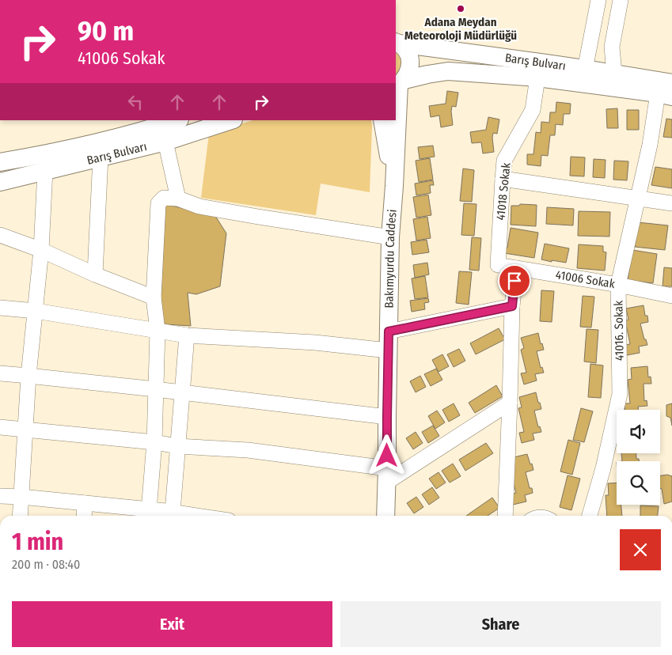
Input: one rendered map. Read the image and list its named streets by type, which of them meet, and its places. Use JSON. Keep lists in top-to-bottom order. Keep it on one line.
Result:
{"streets":{"main road":["Barış Bulvarı","Bakımyurdu Caddesi"],"street":["41018 Sokak","41006 Sokak","41016. Sokak"]},"crossings":[["Barış Bulvarı","41018 Sokak"],["Barış Bulvarı","Bakımyurdu Caddesi"],["Barış Bulvarı","41016. Sokak"],["41018 Sokak","41006 Sokak"],["41006 Sokak","41016. Sokak"]],"places":["Adana Meydan Meteoroloji Müdürlüğü"],"page":{"turn":["90 m","41006 Sokak"],"heading":["1 min","200 m · 08:40"],"buttons":["Exit","Share"]}}
